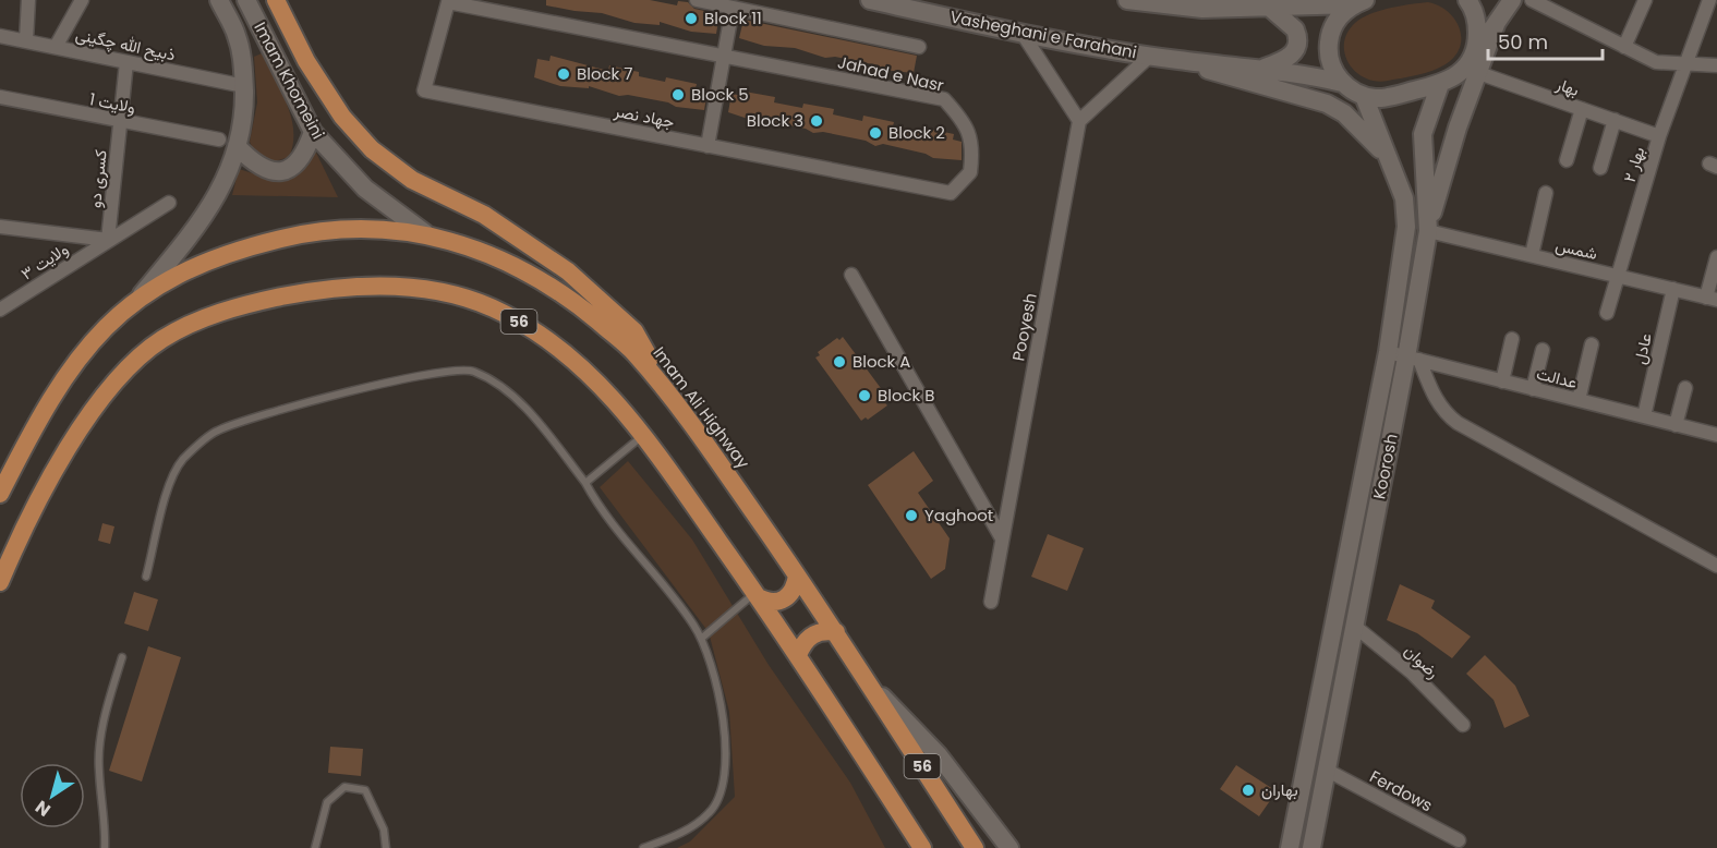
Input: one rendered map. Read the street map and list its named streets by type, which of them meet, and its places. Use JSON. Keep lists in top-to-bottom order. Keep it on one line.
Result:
{"streets":{"highway":["56","Imam Ali Highway"],"main road":["Vasheghani e Farahani","Imam Khomeini","Koorosh"],"street":["ذبیح الله چگینی","Jahad e Nasr","بهار","ولایت 1","جهاد نصر","بهار ۲","کسری دو","شمس","ولایت ۳","Pooyesh","عادل","عدالت","رضوان","Ferdows"]},"crossings":[["ذبیح الله چگینی","Imam Khomeini"],["ذبیح الله چگینی","کسری دو"],["Jahad e Nasr","جهاد نصر"],["Imam Khomeini","Imam Ali Highway"],["بهار","بهار ۲"],["ولایت 1","کسری دو"],["بهار ۲","شمس"],["کسری دو","ولایت ۳"],["شمس","عادل"],["شمس","Koorosh"],["عادل","عدالت"],["عدالت","Koorosh"],["Koorosh","رضوان"],["Koorosh","Ferdows"]],"places":["Block 11","Block 7","Block 5","Block 3","Block 2","Block A","Block B","Yaghoot","بهاران"],"scale_bar":"50 m","north":"bottom left"}
